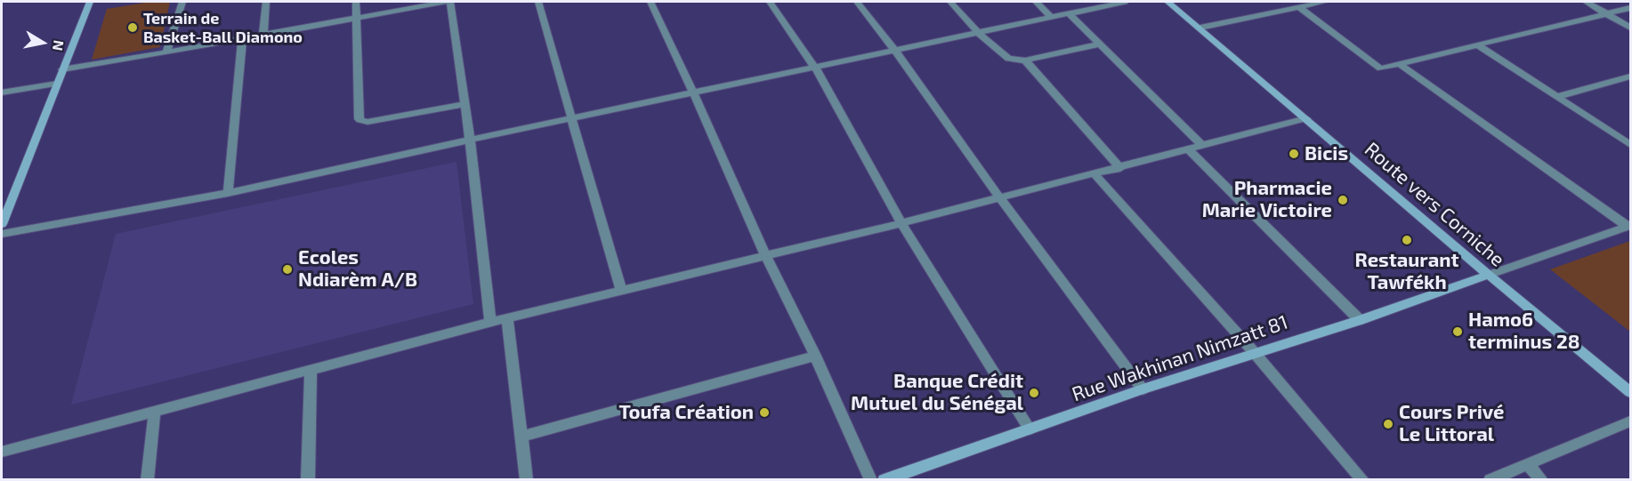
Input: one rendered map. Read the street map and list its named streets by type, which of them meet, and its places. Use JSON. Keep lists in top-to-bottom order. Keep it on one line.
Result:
{"streets":{"street":["Route vers Corniche","Rue Wakhinan Nimzatt 81"]},"crossings":[["Route vers Corniche","Rue Wakhinan Nimzatt 81"]],"places":["Terrain de Basket-Ball Diamono","Bicis","Pharmacie Marie Victoire","Restaurant Tawfékh","Ecoles Ndiarèm A/B","Hamo6 terminus 28","Banque Crédit Mutuel du Sénégal","Toufa Création","Cours Privé Le Littoral"],"north":"right"}
